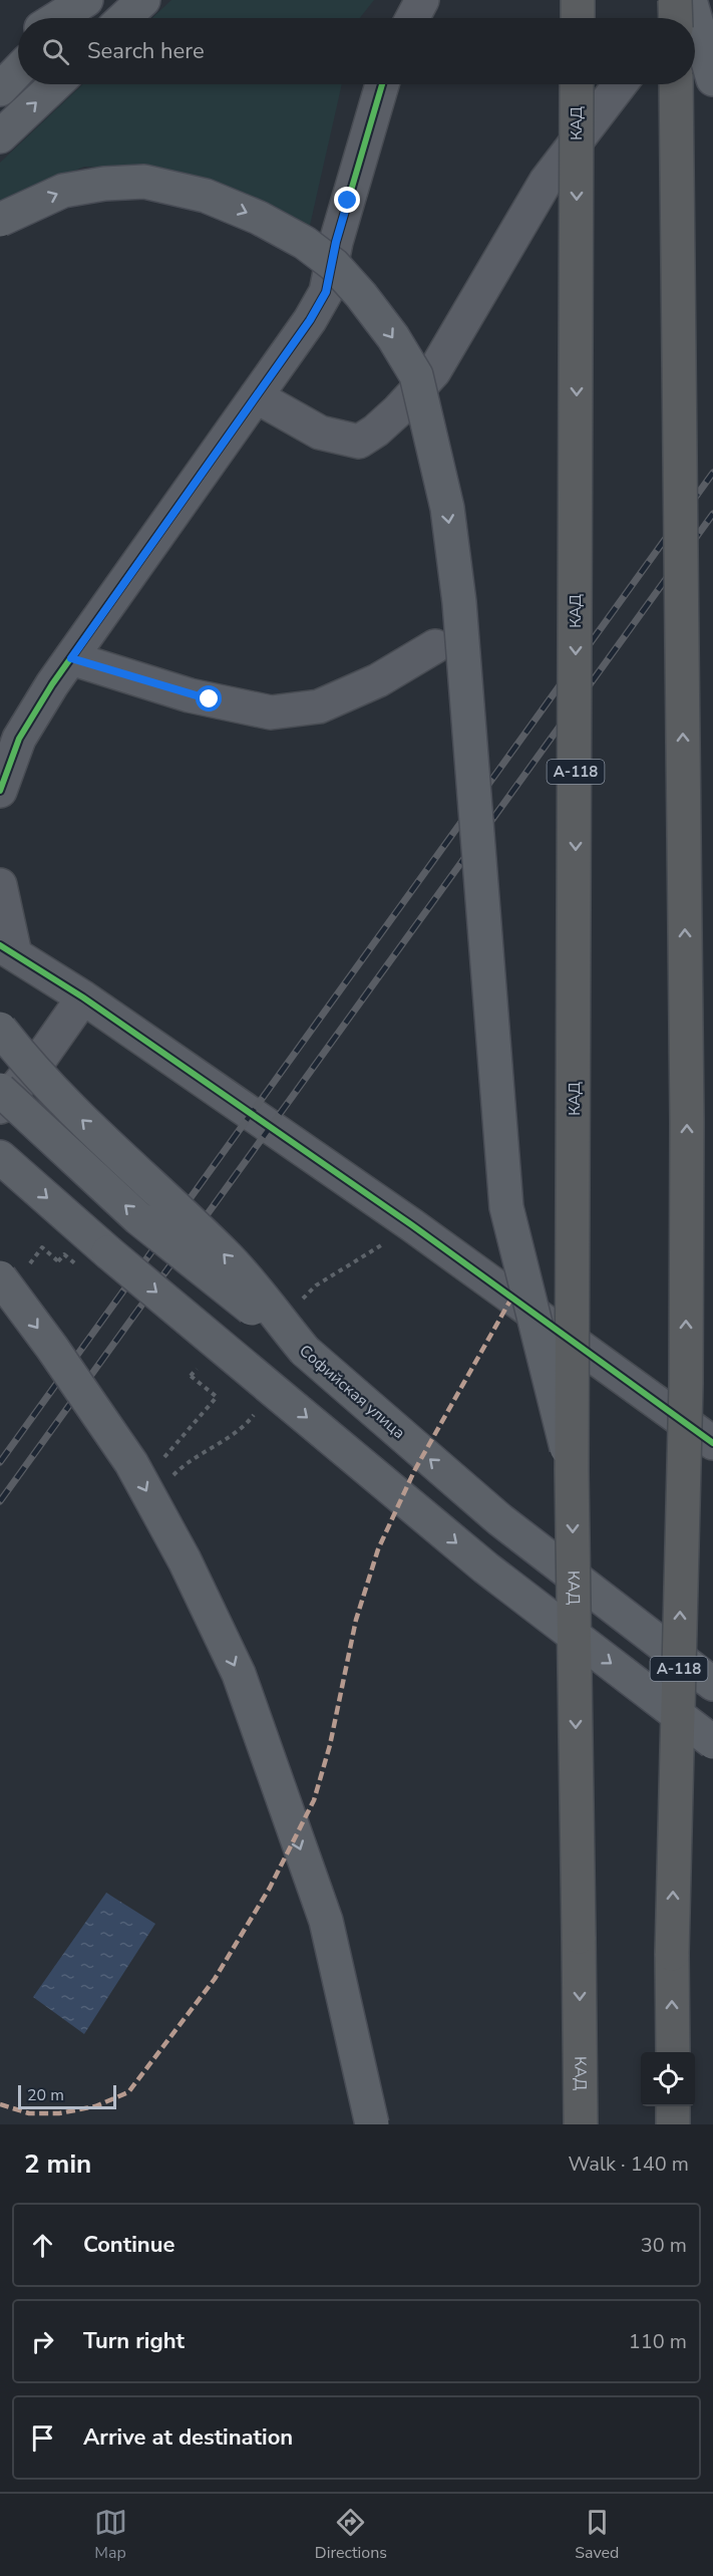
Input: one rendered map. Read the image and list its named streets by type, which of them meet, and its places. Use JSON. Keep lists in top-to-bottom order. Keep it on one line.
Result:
{"streets":{"highway":["КАД","А-118"],"main road":["Софийская улица"]},"scale_bar":"20 m","page":{"search":"Search here","scale":"20 m","heading":["2 min","Walk · 140 m"],"list":[["Continue","30 m"],["Turn right","110 m"],"Arrive at destination"],"nav":["Map","Directions","Saved"]}}
